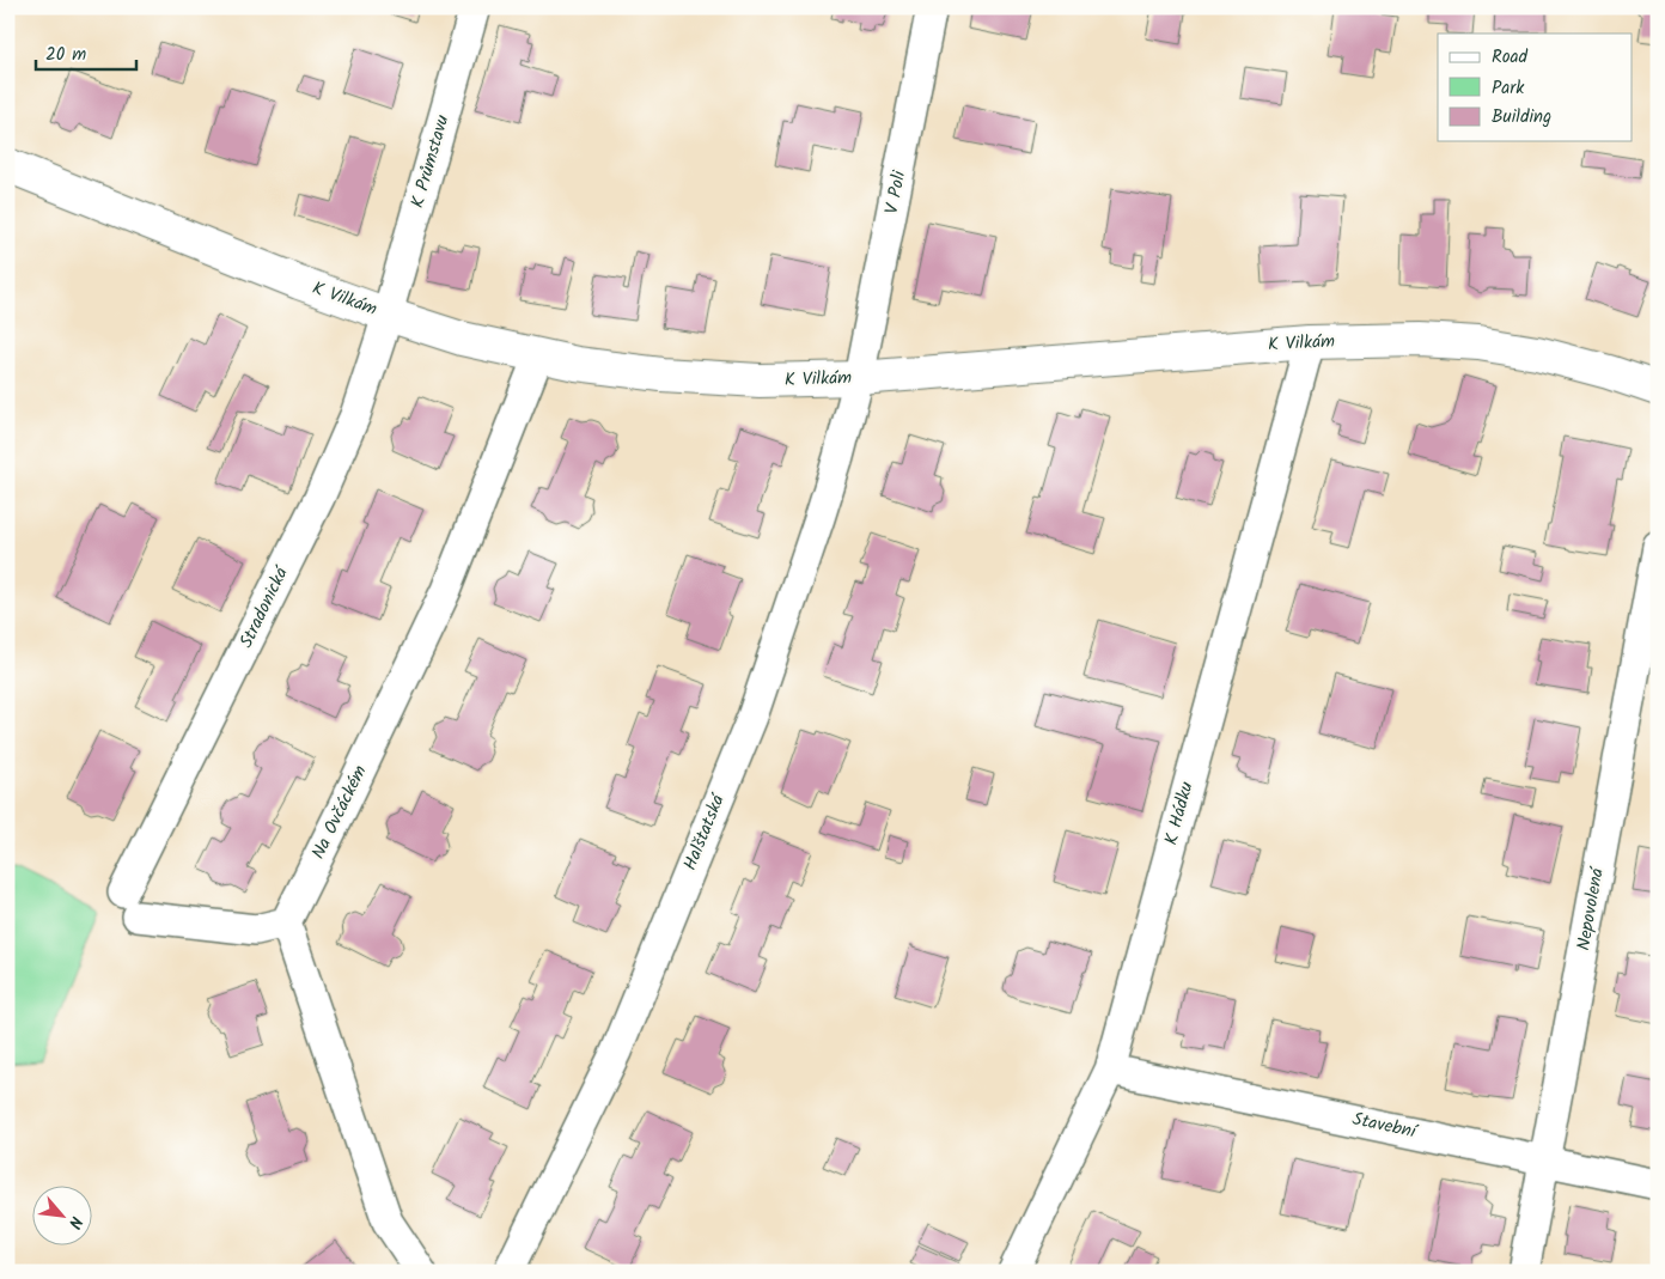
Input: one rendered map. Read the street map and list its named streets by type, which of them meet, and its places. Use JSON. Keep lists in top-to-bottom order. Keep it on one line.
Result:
{"streets":{"street":["K Průmstavu","V Poli","K Vilkám","Stradonická","Na Ovčáckém","K Hádku","Halštatská","Nepovolená","Stavební"]},"crossings":[["K Průmstavu","K Vilkám"],["K Průmstavu","Stradonická"],["V Poli","K Vilkám"],["V Poli","Halštatská"],["K Vilkám","Stradonická"],["K Vilkám","Na Ovčáckém"],["K Vilkám","K Hádku"],["K Vilkám","Halštatská"],["Stradonická","Na Ovčáckém"],["K Hádku","Stavební"],["Nepovolená","Stavební"]],"legend":["Road","Park","Building"],"scale_bar":"20 m","north":"bottom right"}
